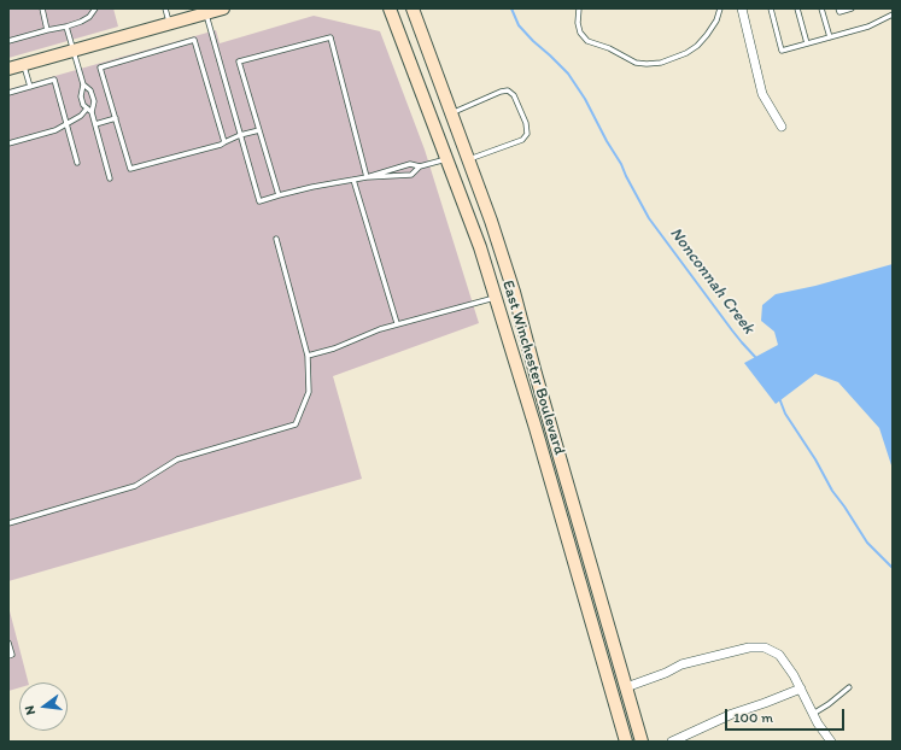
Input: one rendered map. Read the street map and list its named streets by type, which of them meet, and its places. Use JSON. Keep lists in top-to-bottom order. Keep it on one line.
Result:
{"streets":{"main road":["East Winchester Boulevard"]},"water":["Nonconnah Creek"],"scale_bar":"100 m","north":"left"}
